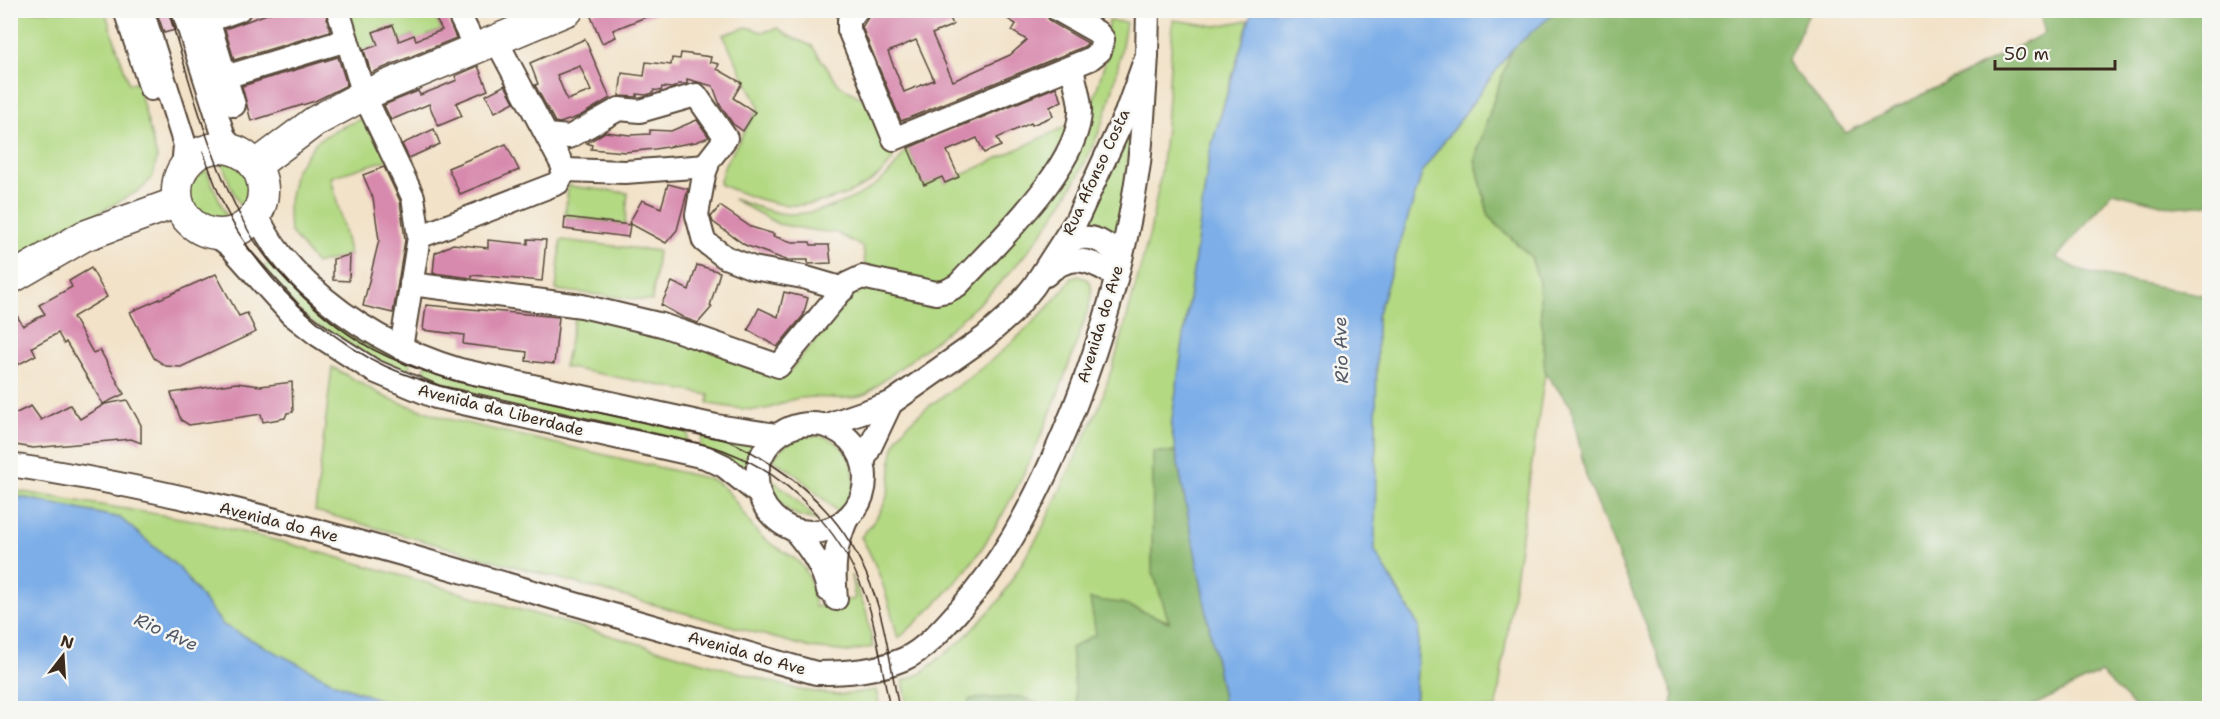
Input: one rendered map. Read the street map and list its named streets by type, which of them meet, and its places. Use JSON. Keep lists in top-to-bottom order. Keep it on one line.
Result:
{"streets":{"street":["Rua Afonso Costa","Avenida do Ave","Avenida da Liberdade"]},"crossings":[["Rua Afonso Costa","Avenida do Ave"],["Rua Afonso Costa","Avenida da Liberdade"]],"water":["Rio Ave"],"scale_bar":"50 m","north":"top"}
